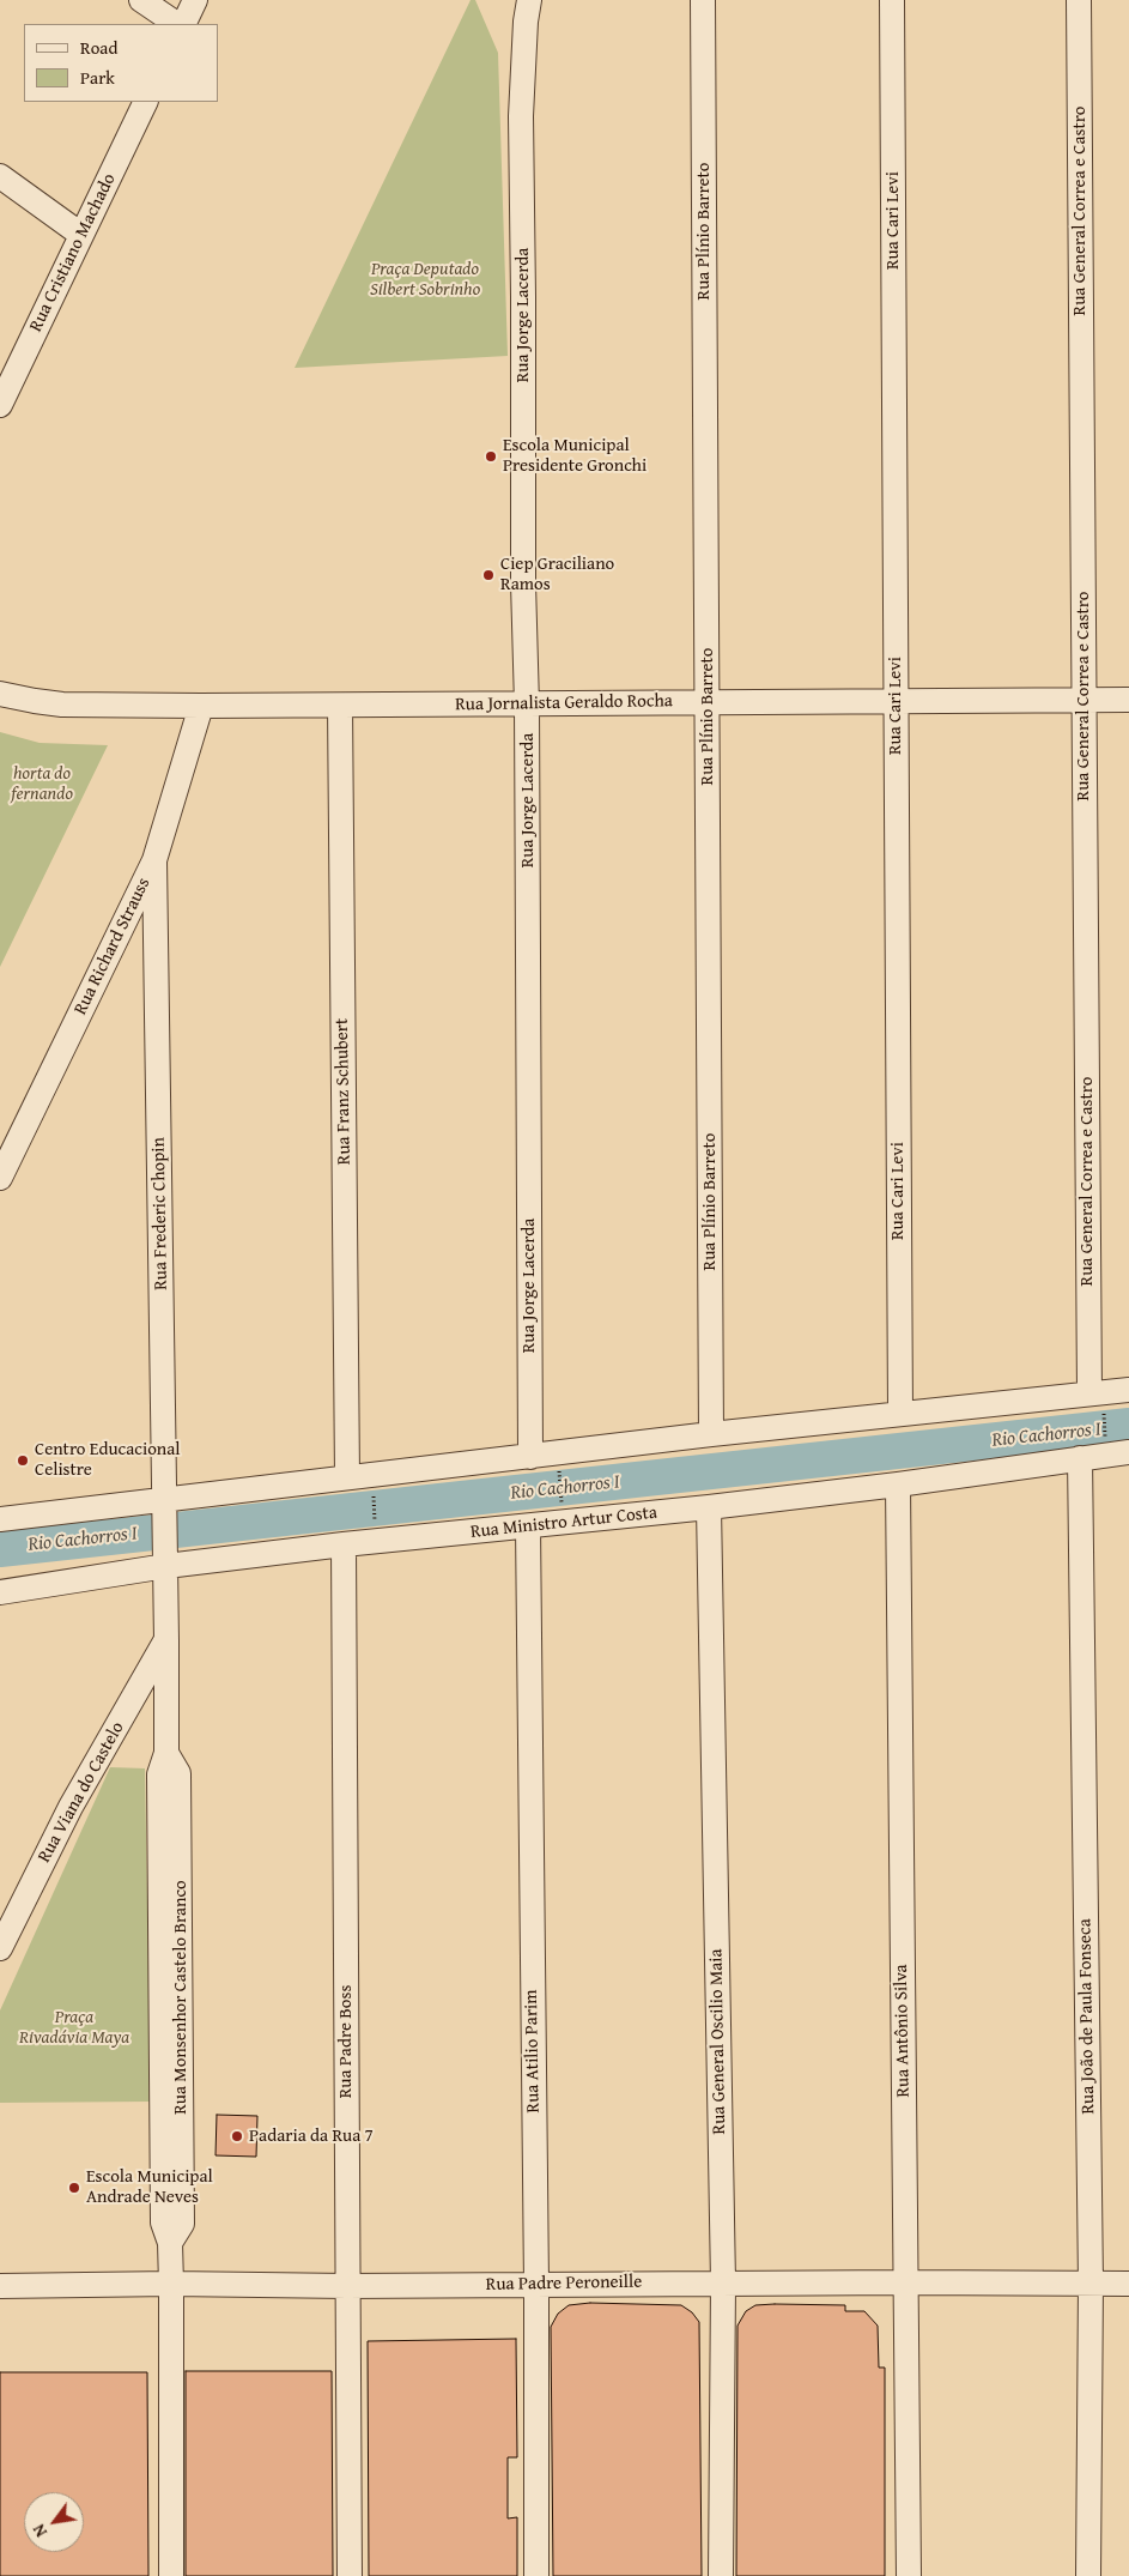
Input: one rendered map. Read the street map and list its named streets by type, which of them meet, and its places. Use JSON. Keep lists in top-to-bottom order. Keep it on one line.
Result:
{"streets":{"street":["Rua General Correa e Castro","Rua Cari Levi","Rua Plínio Barreto","Rua Cristiano Machado","Rua Jorge Lacerda","Rua Jornalista Geraldo Rocha","Rua Richard Strauss","Rua Franz Schubert","Rua Frederic Chopin","Rua Ministro Artur Costa","Rua Viana do Castelo","Rua Monsenhor Castelo Branco","Rua João de Paula Fonseca","Rua Antônio Silva","Rua Padre Boss","Rua General Oscilio Maia","Rua Atilio Parim","Rua Padre Peroneille"]},"crossings":[["Rua General Correa e Castro","Rua Jornalista Geraldo Rocha"],["Rua Cari Levi","Rua Jornalista Geraldo Rocha"],["Rua Plínio Barreto","Rua Jornalista Geraldo Rocha"],["Rua Jorge Lacerda","Rua Jornalista Geraldo Rocha"],["Rua Jornalista Geraldo Rocha","Rua Richard Strauss"],["Rua Jornalista Geraldo Rocha","Rua Franz Schubert"],["Rua Richard Strauss","Rua Frederic Chopin"],["Rua Frederic Chopin","Rua Ministro Artur Costa"],["Rua Frederic Chopin","Rua Monsenhor Castelo Branco"],["Rua Ministro Artur Costa","Rua Monsenhor Castelo Branco"],["Rua Ministro Artur Costa","Rua João de Paula Fonseca"],["Rua Ministro Artur Costa","Rua Antônio Silva"],["Rua Ministro Artur Costa","Rua Padre Boss"],["Rua Ministro Artur Costa","Rua General Oscilio Maia"],["Rua Ministro Artur Costa","Rua Atilio Parim"],["Rua Viana do Castelo","Rua Monsenhor Castelo Branco"],["Rua Monsenhor Castelo Branco","Rua Padre Peroneille"],["Rua João de Paula Fonseca","Rua Padre Peroneille"],["Rua Antônio Silva","Rua Padre Peroneille"],["Rua Padre Boss","Rua Padre Peroneille"],["Rua General Oscilio Maia","Rua Padre Peroneille"],["Rua Atilio Parim","Rua Padre Peroneille"]],"water":["Rio Cachorros I"],"parks":["Praça Deputado Silbert Sobrinho","horta do fernando","Praça Rivadávia Maya"],"places":["Escola Municipal Presidente Gronchi","Ciep Graciliano Ramos","Centro Educacional Celistre","Padaria da Rua 7","Escola Municipal Andrade Neves"],"legend":["Road","Park"],"north":"bottom left"}
